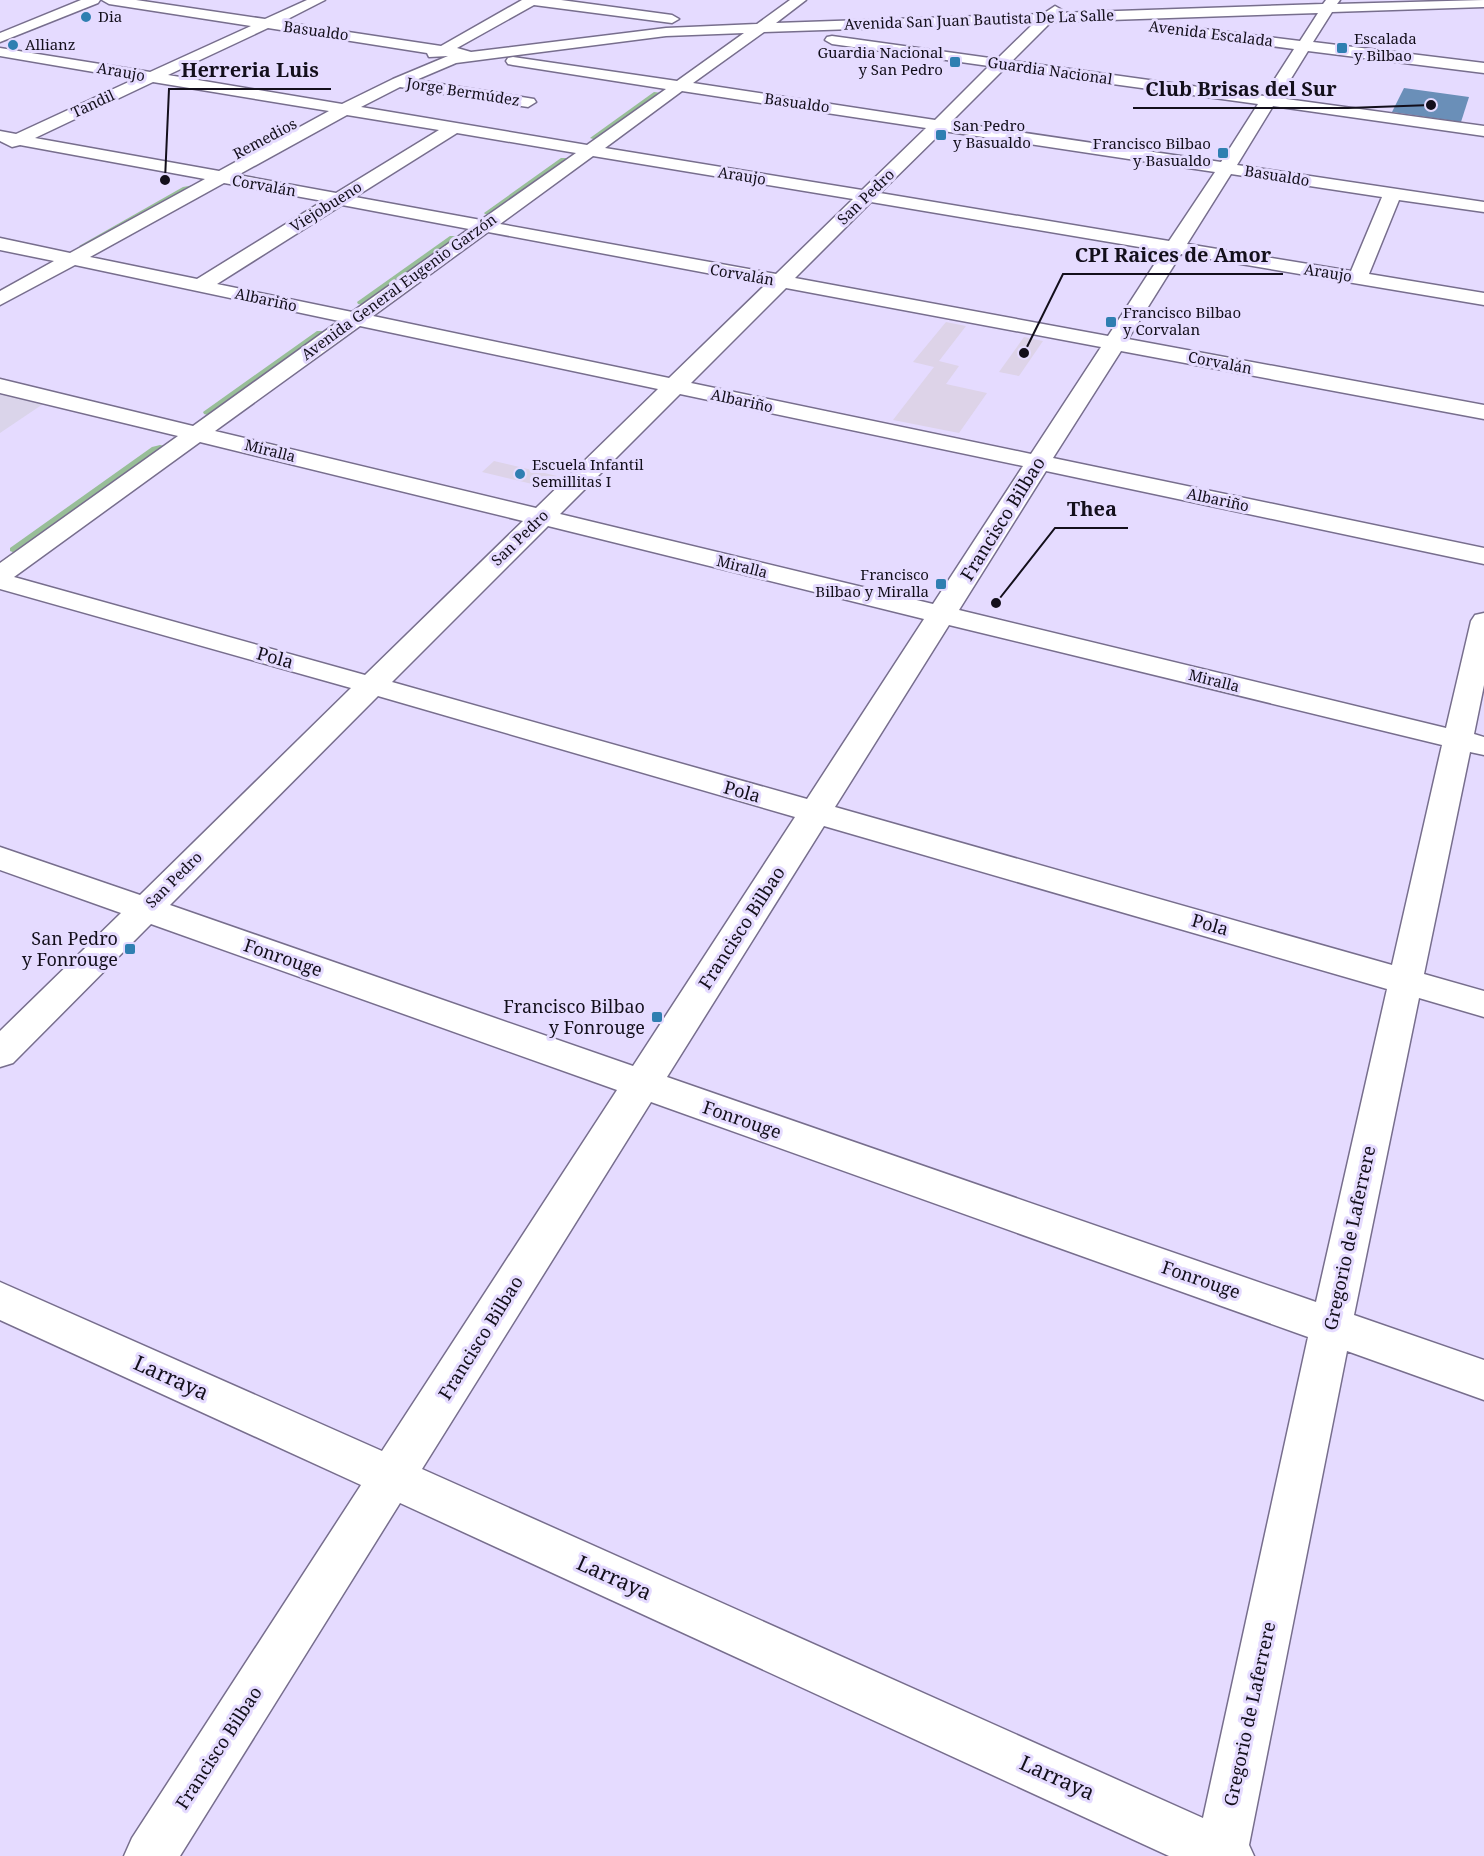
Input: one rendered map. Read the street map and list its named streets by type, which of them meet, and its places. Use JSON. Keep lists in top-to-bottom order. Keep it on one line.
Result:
{"streets":{"street":["Avenida San Juan Bautista De La Salle","Basualdo","Avenida Escalada","Guardia Nacional","Araujo","Jorge Bermúdez","Tandil","Remedios","Corvalán","San Pedro","Viejobueno","Avenida General Eugenio Garzón","Albariño","Miralla","Francisco Bilbao","Pola","Fonrouge","Gregorio de Laferrere","Larraya"]},"crossings":[["Avenida San Juan Bautista De La Salle","Basualdo"],["Avenida San Juan Bautista De La Salle","Avenida Escalada"],["Avenida San Juan Bautista De La Salle","Guardia Nacional"],["Avenida San Juan Bautista De La Salle","Remedios"],["Avenida San Juan Bautista De La Salle","San Pedro"],["Avenida San Juan Bautista De La Salle","Avenida General Eugenio Garzón"],["Avenida San Juan Bautista De La Salle","Francisco Bilbao"],["Basualdo","Tandil"],["Basualdo","Remedios"],["Basualdo","San Pedro"],["Basualdo","Avenida General Eugenio Garzón"],["Basualdo","Francisco Bilbao"],["Avenida Escalada","Francisco Bilbao"],["Guardia Nacional","San Pedro"],["Guardia Nacional","Avenida General Eugenio Garzón"],["Guardia Nacional","Francisco Bilbao"],["Araujo","Jorge Bermúdez"],["Araujo","Tandil"],["Araujo","Remedios"],["Araujo","San Pedro"],["Araujo","Viejobueno"],["Araujo","Avenida General Eugenio Garzón"],["Araujo","Francisco Bilbao"],["Jorge Bermúdez","Remedios"],["Tandil","Corvalán"],["Remedios","Corvalán"],["Remedios","Albariño"],["Corvalán","San Pedro"],["Corvalán","Viejobueno"],["Corvalán","Avenida General Eugenio Garzón"],["Corvalán","Francisco Bilbao"],["San Pedro","Albariño"],["San Pedro","Miralla"],["San Pedro","Pola"],["San Pedro","Fonrouge"],["Viejobueno","Albariño"],["Avenida General Eugenio Garzón","Albariño"],["Avenida General Eugenio Garzón","Miralla"],["Albariño","Francisco Bilbao"],["Miralla","Francisco Bilbao"],["Miralla","Gregorio de Laferrere"],["Francisco Bilbao","Pola"],["Francisco Bilbao","Fonrouge"],["Francisco Bilbao","Larraya"],["Pola","Gregorio de Laferrere"],["Fonrouge","Gregorio de Laferrere"],["Gregorio de Laferrere","Larraya"]],"places":{"other":["Dia","Allianz","Club Brisas del Sur","Herreria Luis","CPI Raices de Amor","Escuela Infantil Semillitas I","Thea"],"transit":["Escalada y Bilbao","Guardia Nacional y San Pedro","San Pedro y Basualdo","Francisco Bilbao y Basualdo","Francisco Bilbao y Corvalan","Francisco Bilbao y Miralla","San Pedro y Fonrouge","Francisco Bilbao y Fonrouge"]}}
